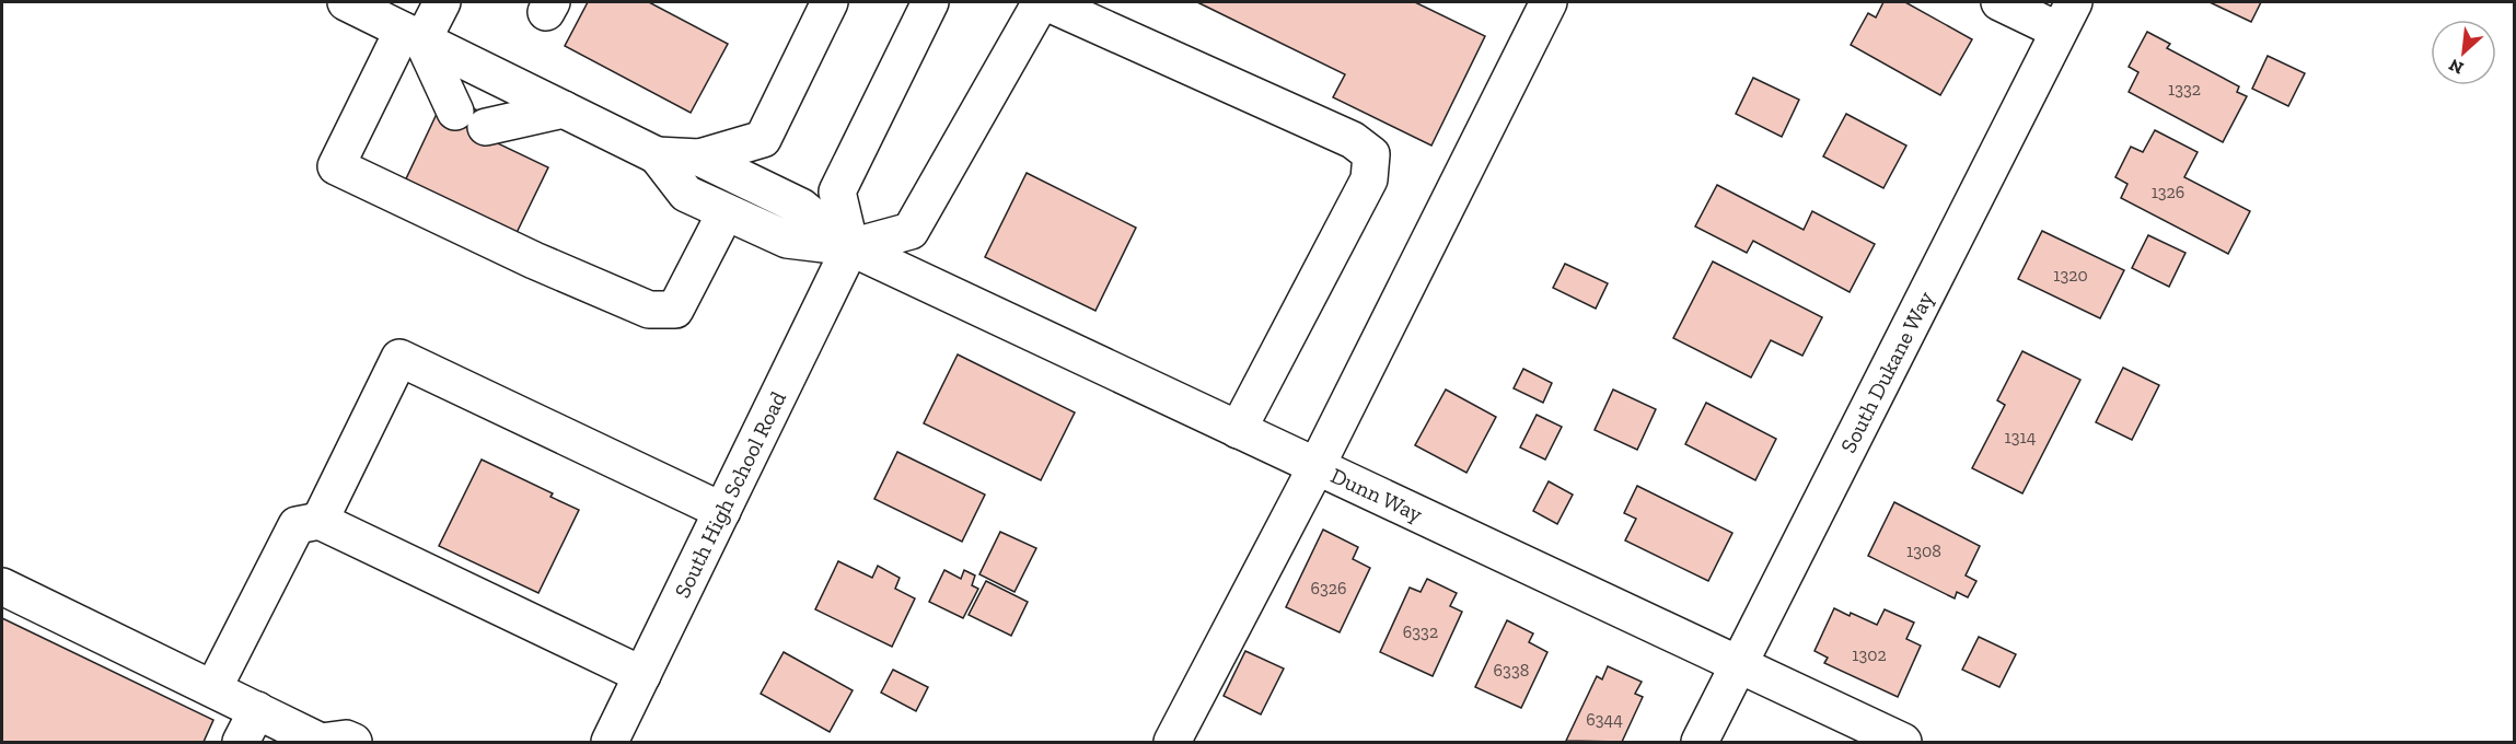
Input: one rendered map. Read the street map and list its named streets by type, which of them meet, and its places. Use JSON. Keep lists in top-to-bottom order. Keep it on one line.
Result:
{"streets":{"street":["South Dukane Way","South High School Road","Dunn Way"]},"crossings":[["South Dukane Way","Dunn Way"],["South High School Road","Dunn Way"]],"house_numbers":["1332","1326","1320","1314","1308","6326","6332","1302","6338","6344"],"north":"bottom left"}
